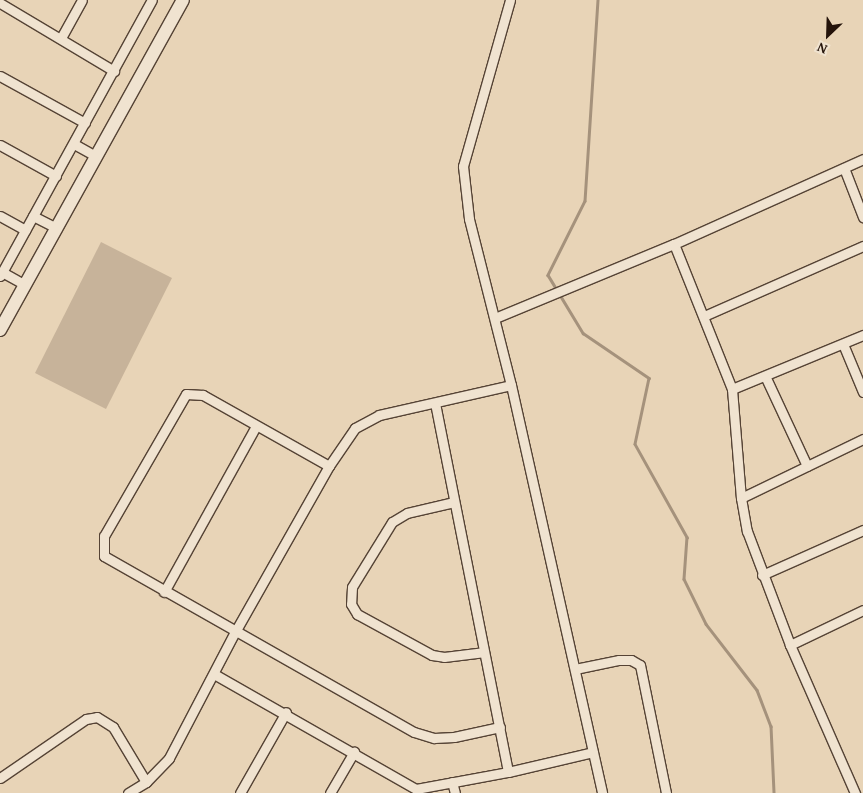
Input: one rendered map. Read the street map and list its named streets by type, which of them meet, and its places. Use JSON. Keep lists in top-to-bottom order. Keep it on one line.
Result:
{"north":"bottom left"}
